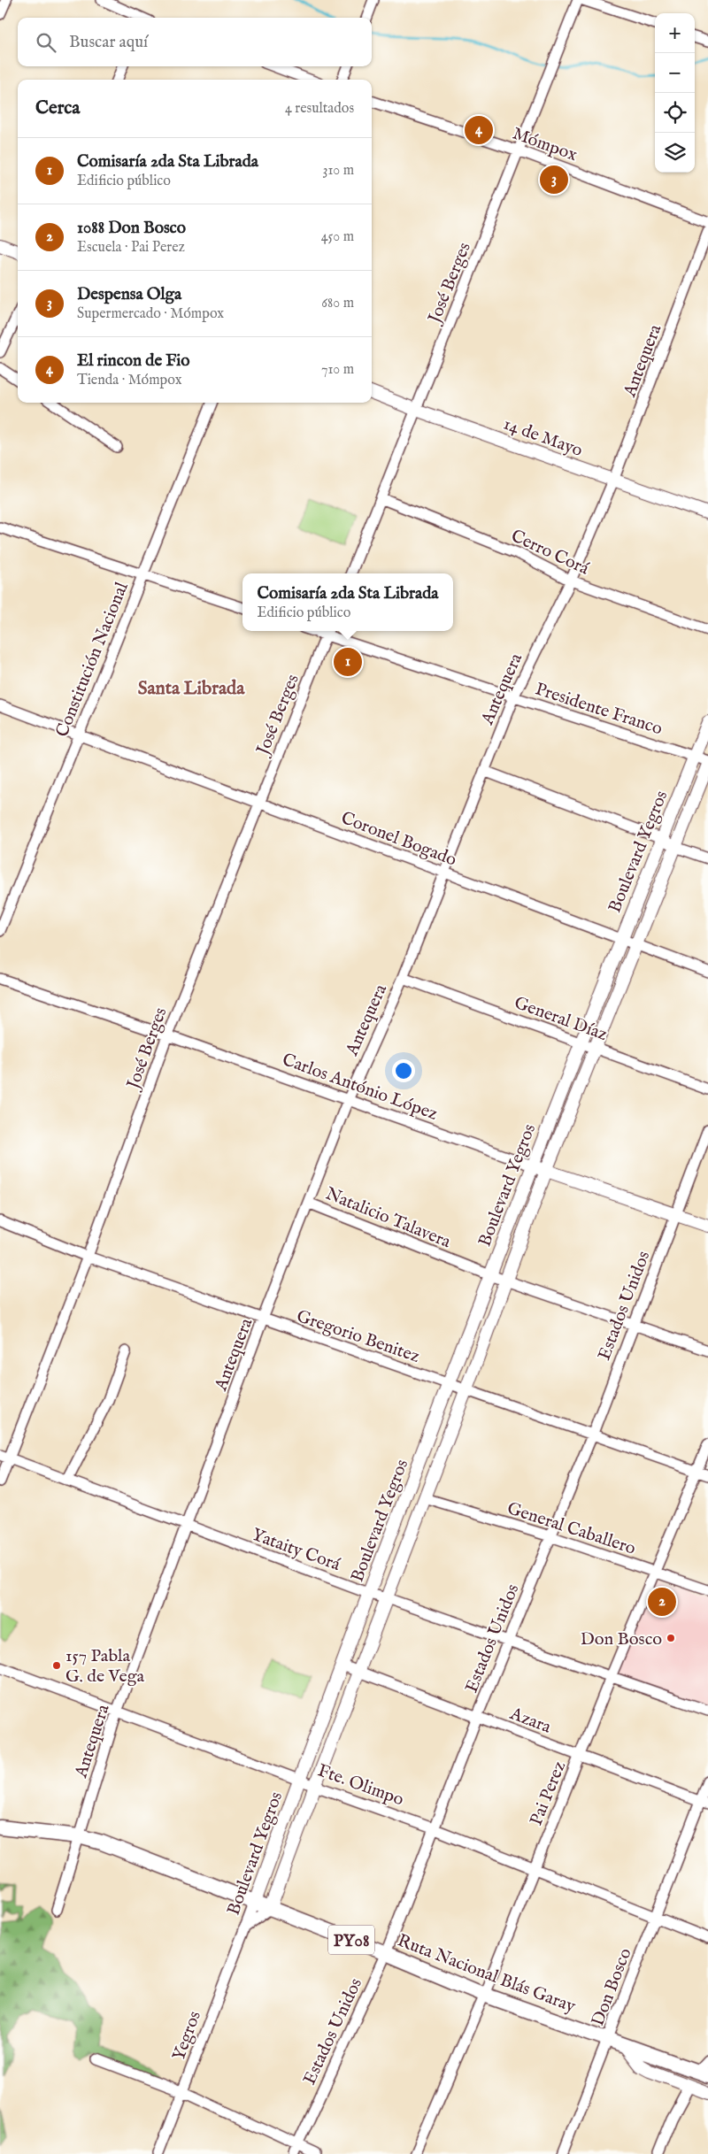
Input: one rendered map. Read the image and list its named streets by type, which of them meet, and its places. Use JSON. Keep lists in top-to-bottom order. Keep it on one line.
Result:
{"streets":{"highway":["PY08","Ruta Nacional Blás Garay"],"main road":["14 de Mayo","Boulevard Yegros","Carlos António López"],"street":["Mómpox","José Berges","Antequera","Cerro Corá","Constitución Nacional","Presidente Franco","Coronel Bogado","General Díaz","Natalicio Talavera","Estados Unidos","Gregorio Benitez","General Caballero","Yataity Corá","Azara","Fte. Olimpo","Pai Perez","Don Bosco","Yegros"]},"crossings":[["Mómpox","José Berges"],["José Berges","14 de Mayo"],["José Berges","Cerro Corá"],["José Berges","Presidente Franco"],["José Berges","Coronel Bogado"],["José Berges","Carlos António López"],["José Berges","Gregorio Benitez"],["José Berges","Yataity Corá"],["Antequera","14 de Mayo"],["Antequera","Cerro Corá"],["Antequera","Presidente Franco"],["Antequera","Coronel Bogado"],["Antequera","General Díaz"],["Antequera","Carlos António López"],["Antequera","Natalicio Talavera"],["Antequera","Gregorio Benitez"],["Antequera","Yataity Corá"],["Antequera","Fte. Olimpo"],["Antequera","Ruta Nacional Blás Garay"],["Constitución Nacional","Coronel Bogado"],["Presidente Franco","Boulevard Yegros"],["Coronel Bogado","Boulevard Yegros"],["Boulevard Yegros","General Díaz"],["Boulevard Yegros","Carlos António López"],["Boulevard Yegros","Natalicio Talavera"],["Boulevard Yegros","Gregorio Benitez"],["Boulevard Yegros","General Caballero"],["Boulevard Yegros","Yataity Corá"],["Boulevard Yegros","Azara"],["Boulevard Yegros","Fte. Olimpo"],["Boulevard Yegros","Ruta Nacional Blás Garay"],["Boulevard Yegros","Yegros"],["Carlos António López","Estados Unidos"],["Natalicio Talavera","Estados Unidos"],["Estados Unidos","Gregorio Benitez"],["Estados Unidos","General Caballero"],["Estados Unidos","Yataity Corá"],["Estados Unidos","Azara"],["Estados Unidos","Fte. Olimpo"],["Estados Unidos","Ruta Nacional Blás Garay"],["Gregorio Benitez","Pai Perez"],["General Caballero","Pai Perez"],["Yataity Corá","Pai Perez"],["Azara","Pai Perez"],["Azara","Don Bosco"],["Fte. Olimpo","Pai Perez"],["Fte. Olimpo","Don Bosco"],["Pai Perez","Ruta Nacional Blás Garay"],["Ruta Nacional Blás Garay","Don Bosco"]],"districts":["Santa Librada"],"places":["Don Bosco","157 Pabla G. de Vega"],"page":{"map_buttons":["+","−"],"search":"Buscar aquí","heading":["Cerca","4 resultados"],"pins":["4","3","1","2"],"list":[{"mark":"1","name":"Comisaría 2da Sta Librada","note":"Edificio público","value":"310 m"},{"mark":"2","name":"1088 Don Bosco","note":"Escuela · Pai Perez","value":"450 m"},{"mark":"3","name":"Despensa Olga","note":"Supermercado · Mómpox","value":"680 m"},{"mark":"4","name":"El rincon de Fio","note":"Tienda · Mómpox","value":"710 m"}],"popup":["Comisaría 2da Sta Librada","Edificio público"]}}
